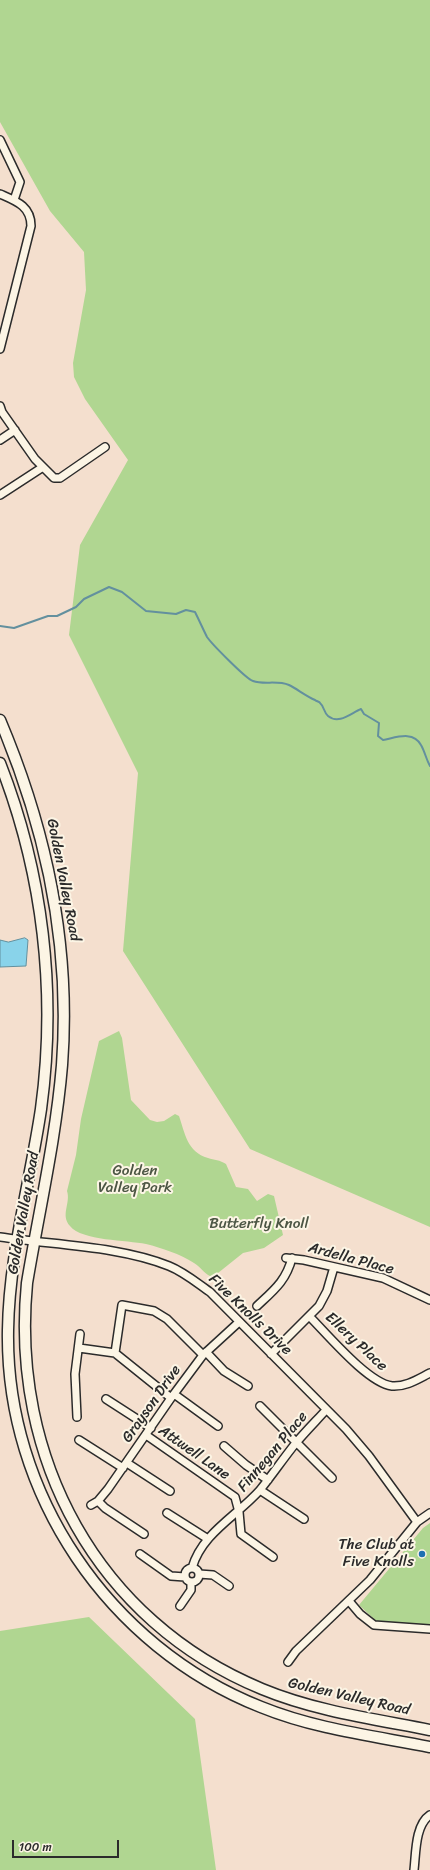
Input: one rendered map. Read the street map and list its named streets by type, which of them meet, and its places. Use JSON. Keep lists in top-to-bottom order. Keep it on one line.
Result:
{"streets":{"main road":["Golden Valley Road"],"street":["Ardella Place","Five Knolls Drive","Ellery Place","Grayson Drive","Finnegan Place","Attwell Lane"]},"crossings":[["Golden Valley Road","Five Knolls Drive"],["Five Knolls Drive","Grayson Drive"],["Five Knolls Drive","Finnegan Place"],["Grayson Drive","Attwell Lane"],["Finnegan Place","Attwell Lane"]],"parks":["Golden Valley Park","Butterfly Knoll"],"places":["The Club at Five Knolls"],"scale_bar":"100 m"}
